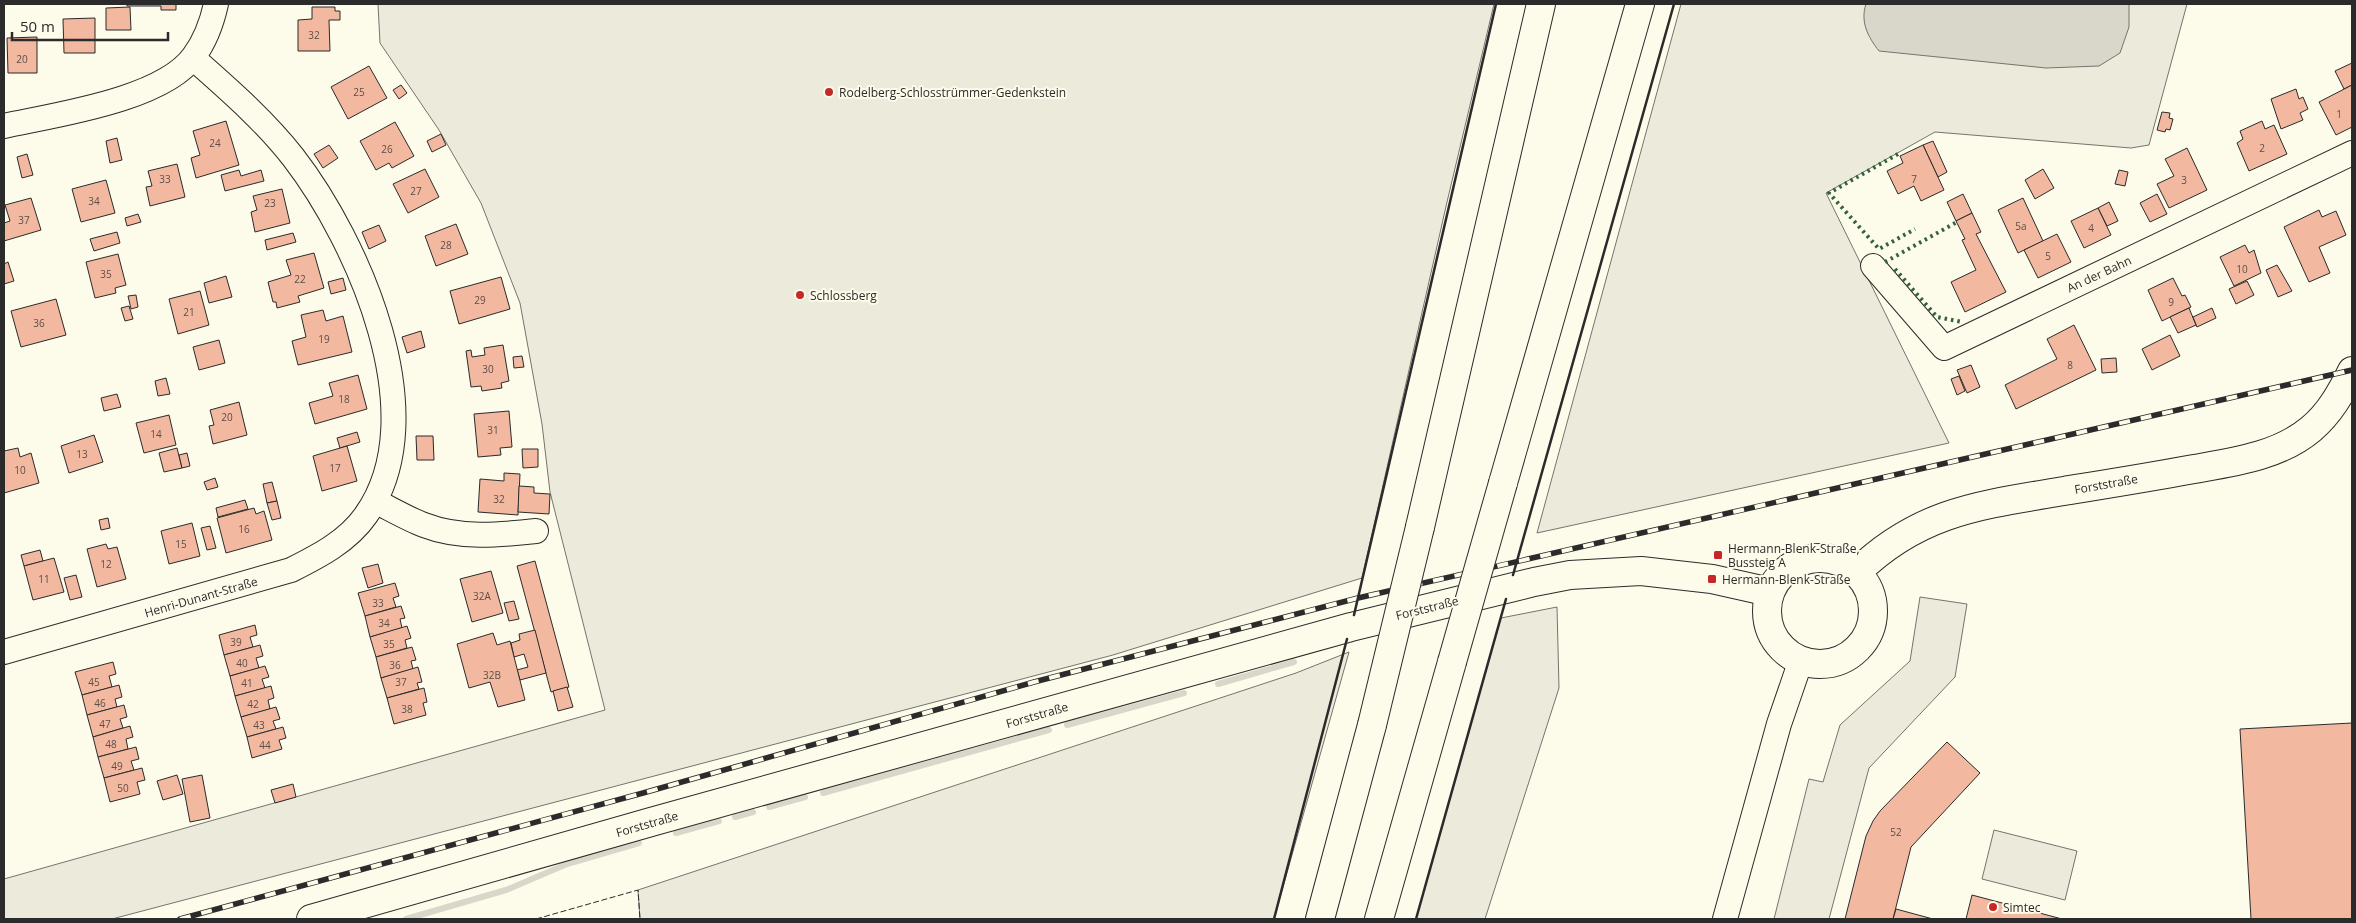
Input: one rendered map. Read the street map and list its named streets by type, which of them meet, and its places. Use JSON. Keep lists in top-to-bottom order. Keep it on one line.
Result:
{"streets":{"main road":["Forststraße"],"street":["An der Bahn","Henri-Dunant-Straße"]},"places":{"other":["Rodelberg-Schlosstrümmer-Gedenkstein","Schlossberg","Simtec"],"transit":["Hermann-Blenk-Straße, Bussteig A","Hermann-Blenk-Straße"]},"house_numbers":["32","20","25","1","24","2","26","33","7","3","27","34","23","37","5a","4","28","5","10","35","22","29","9","21","36","19","8","30","18","20","31","14","13","17","10","32","16","15","12","11","32A","33","34","39","35","40","36","32B","45","37","41","46","42","38","47","43","48","44","49","50","52"],"scale_bar":"50 m"}
